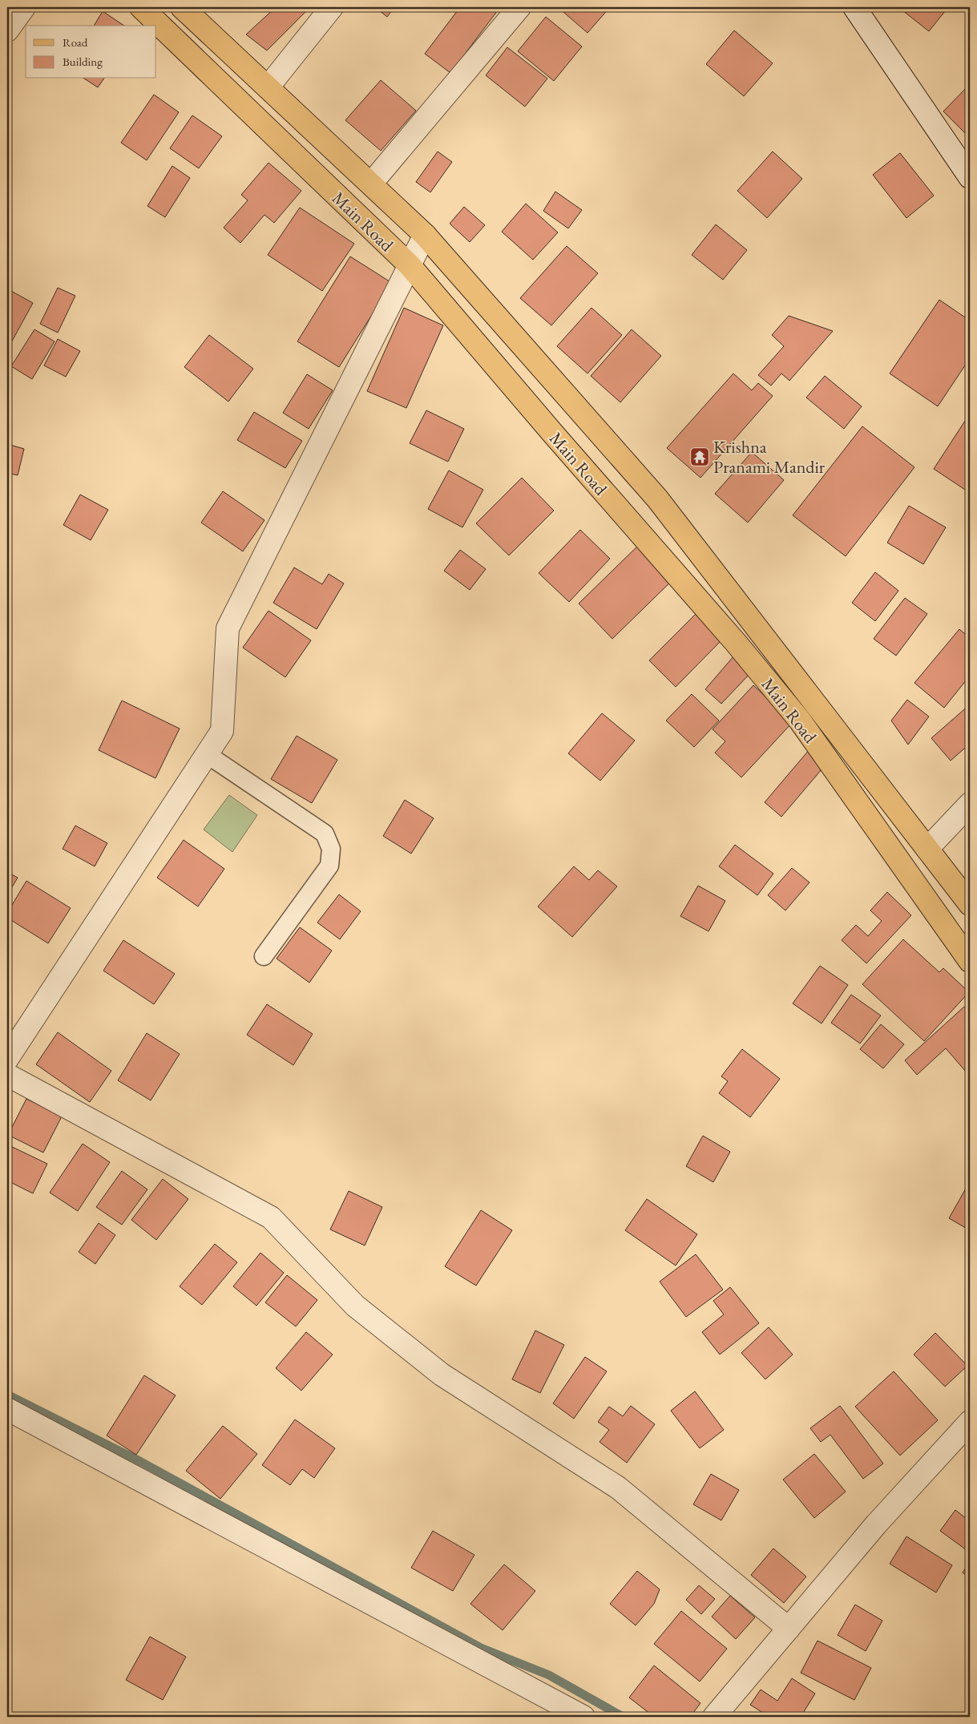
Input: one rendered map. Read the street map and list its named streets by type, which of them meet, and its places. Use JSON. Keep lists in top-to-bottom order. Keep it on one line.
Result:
{"streets":{"main road":["Main Road"]},"places":{"temple":["Krishna Pranami Mandir"]},"legend":["Road","Building"]}
